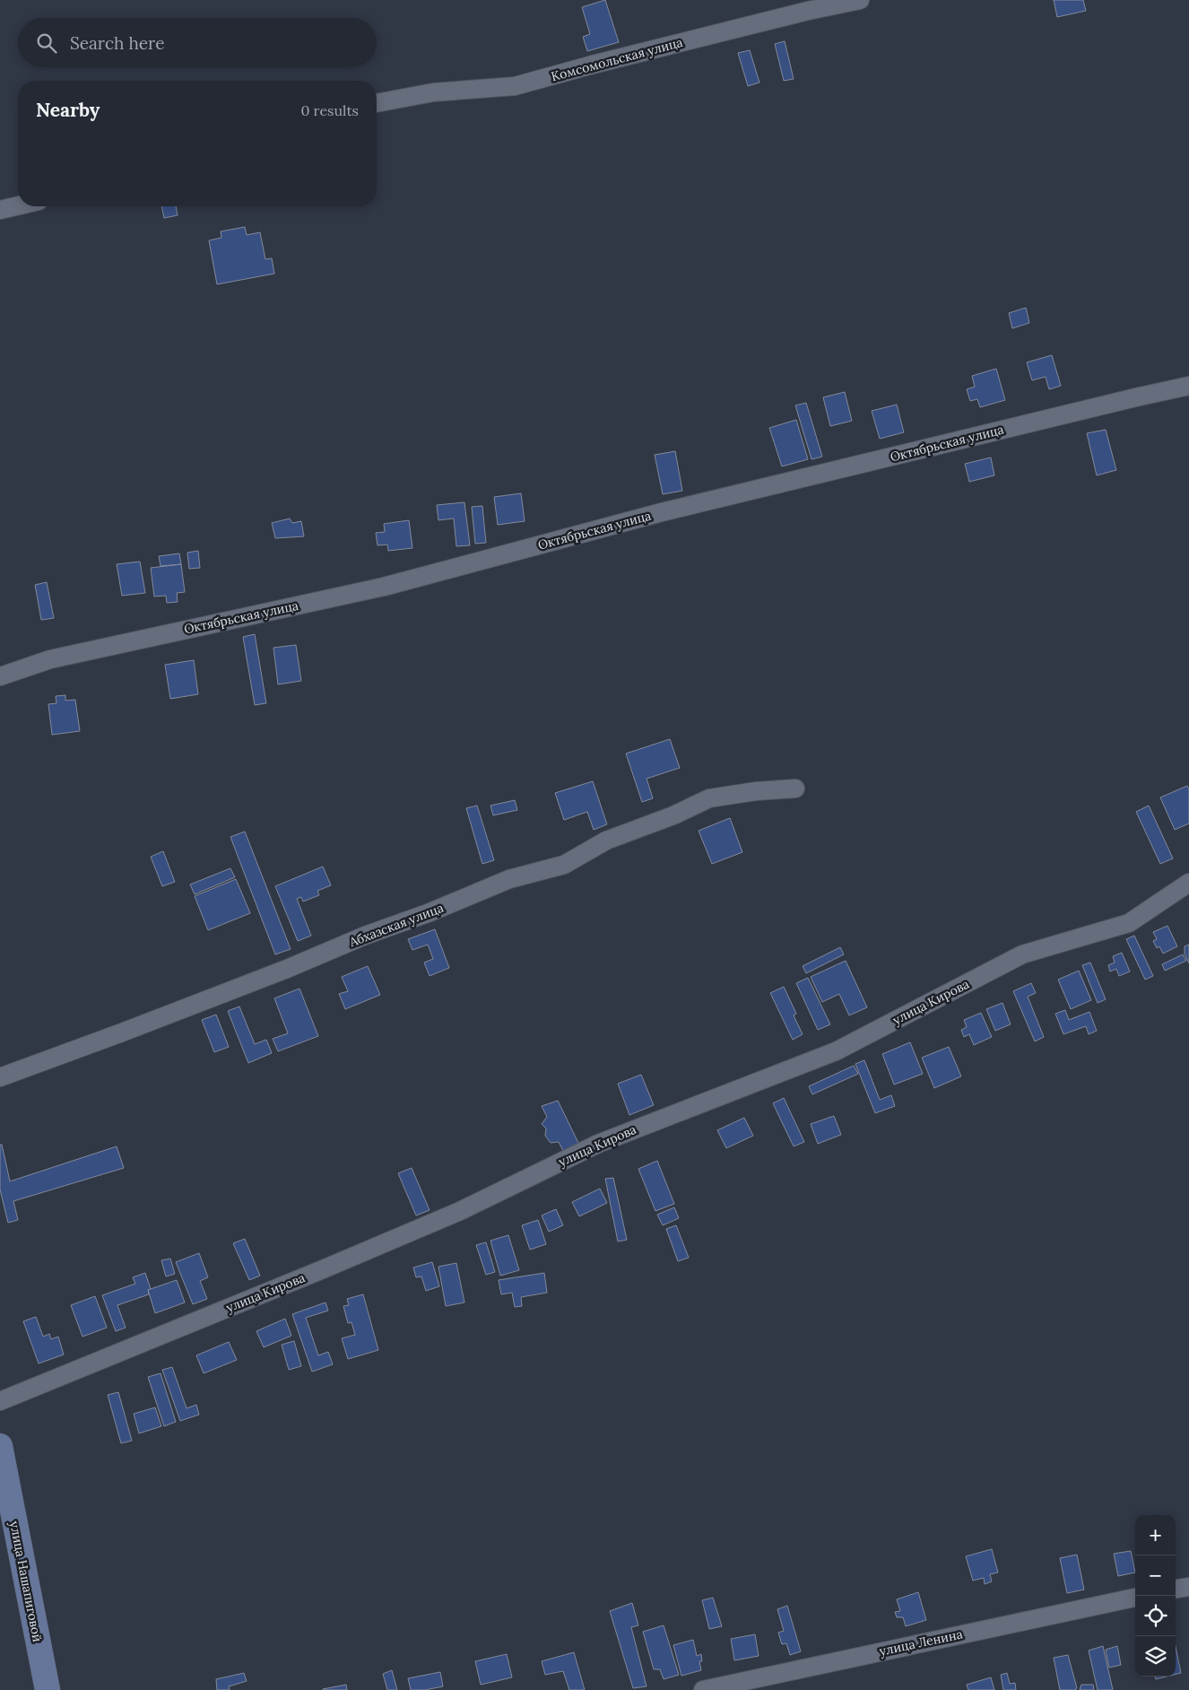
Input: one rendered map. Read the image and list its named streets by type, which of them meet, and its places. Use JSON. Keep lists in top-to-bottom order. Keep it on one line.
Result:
{"streets":{"street":["Комсомольская улица","Октябрьская улица","Абхазская улица","улица Кирова","улица Нашапиговой","улица Ленина"]},"page":{"search":"Search here","heading":["Nearby","0 results"],"map_buttons":["+","−"]}}
